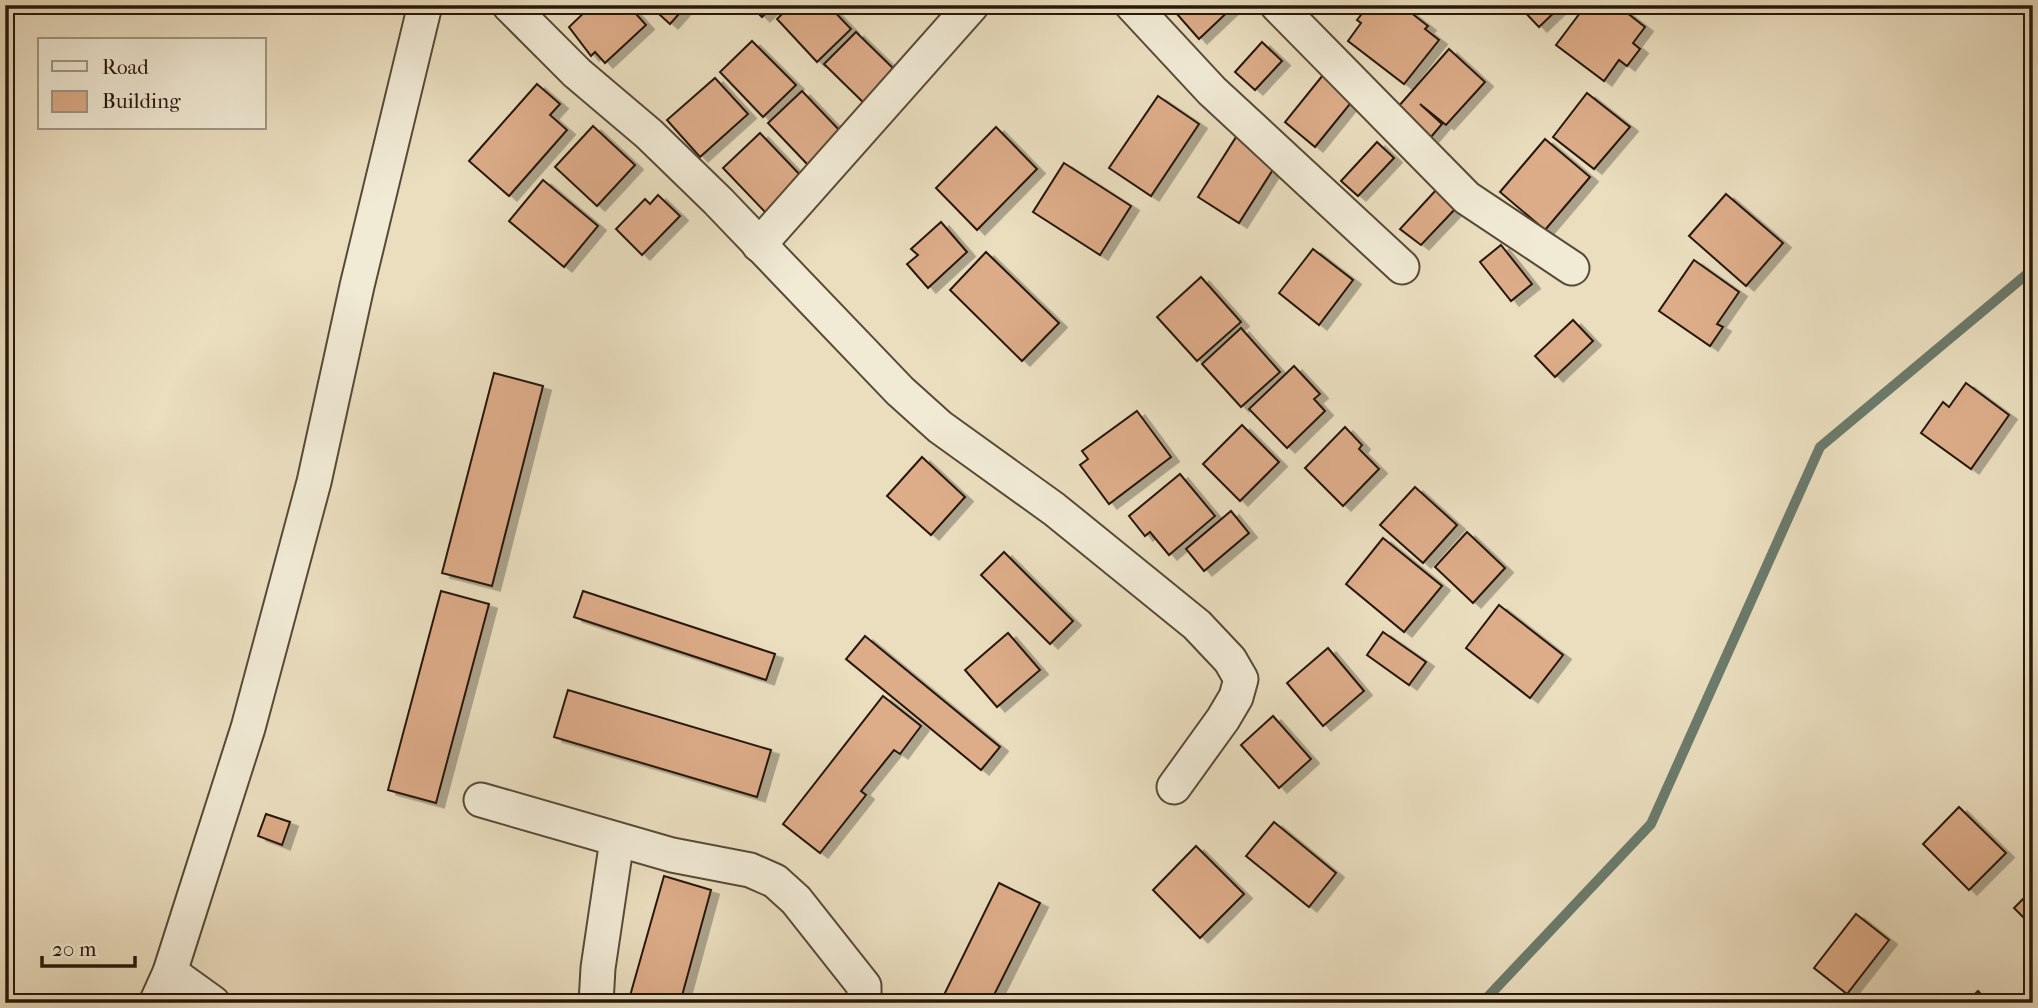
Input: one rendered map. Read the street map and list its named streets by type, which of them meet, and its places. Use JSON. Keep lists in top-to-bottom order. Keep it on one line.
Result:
{"legend":["Road","Building"],"scale_bar":"20 m"}
